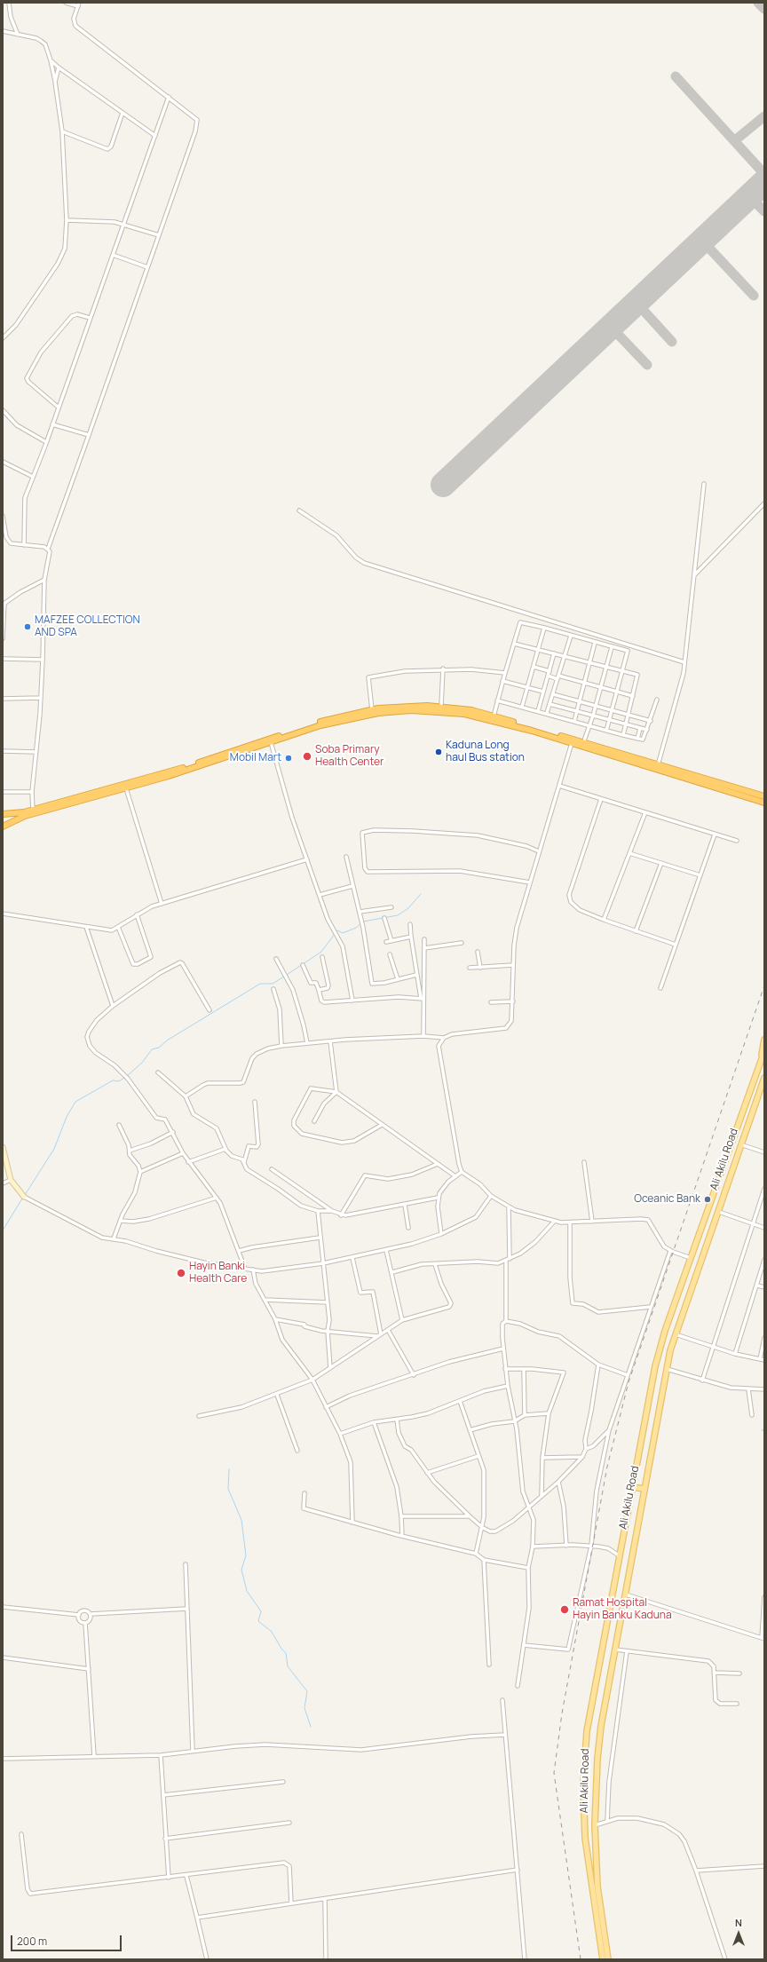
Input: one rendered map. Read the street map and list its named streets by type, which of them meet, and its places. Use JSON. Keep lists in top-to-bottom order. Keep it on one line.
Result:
{"streets":{"main road":["Ali Akilu Road"]},"places":["MAFZEE COLLECTION AND SPA","Kaduna Long haul Bus station","Soba Primary Health Center","Mobil Mart","Oceanic Bank","Hayin Banki Health Care","Ramat Hospital Hayin Banku Kaduna"],"scale_bar":"200 m","north":"top"}
